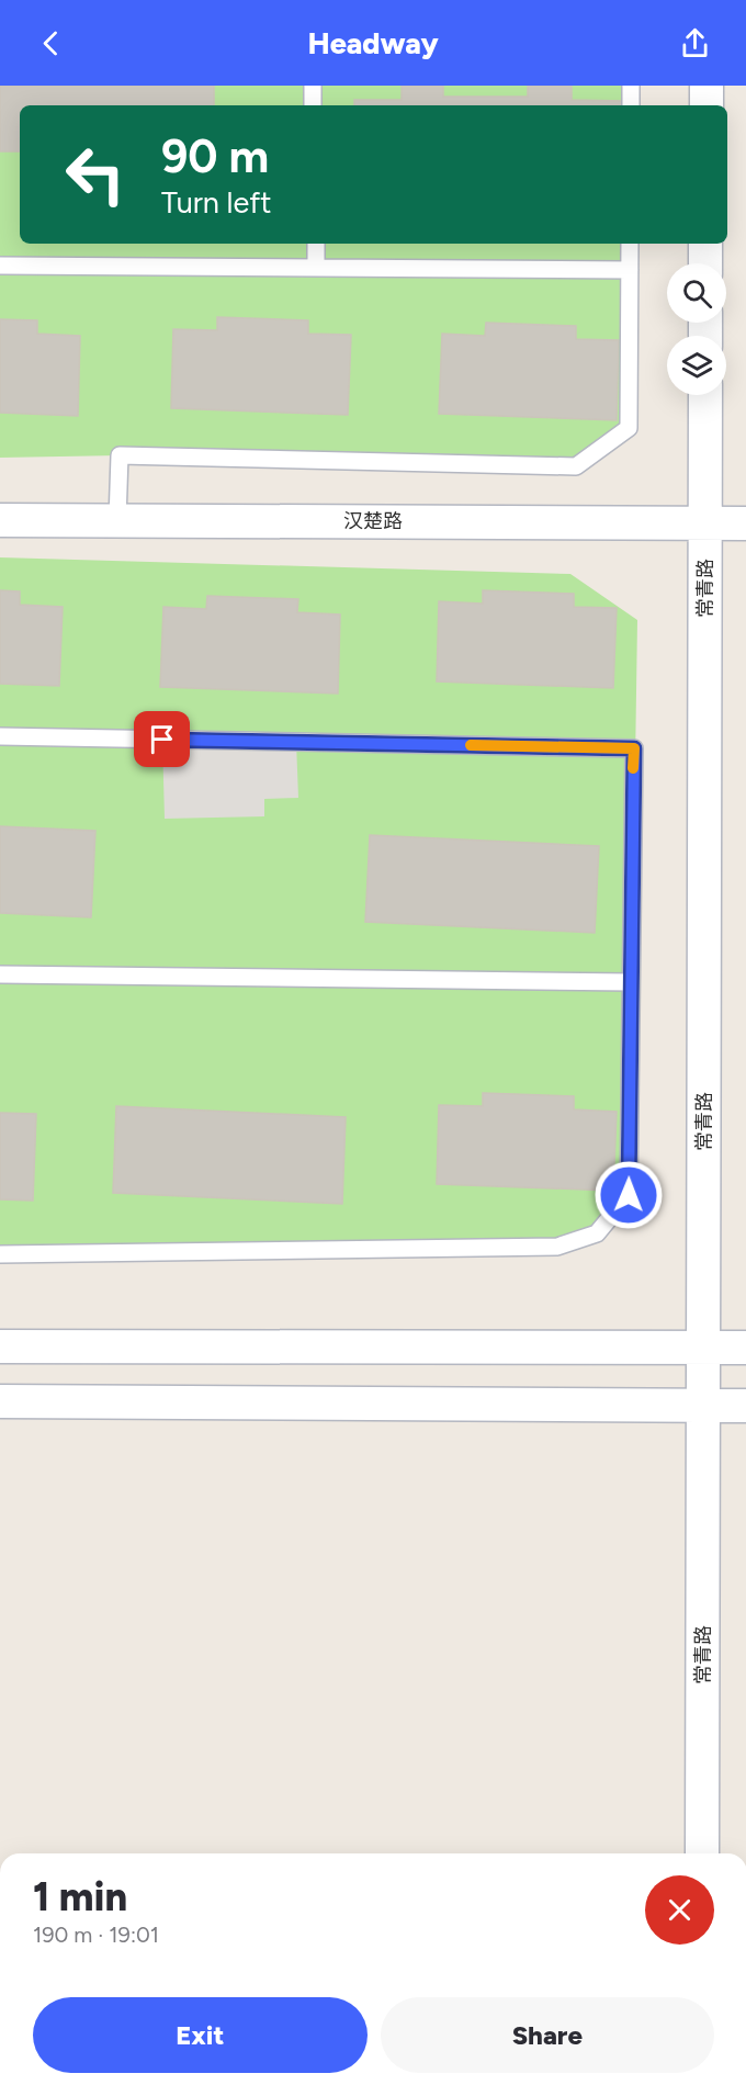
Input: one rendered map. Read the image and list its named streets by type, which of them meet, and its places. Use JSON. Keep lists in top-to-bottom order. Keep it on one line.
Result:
{"streets":{"street":["汉楚路","常青路"]},"crossings":[["汉楚路","常青路"]],"page":{"header":"Headway","turn":["90 m","Turn left"],"heading":["1 min","190 m · 19:01"],"buttons":["Exit","Share"]}}
